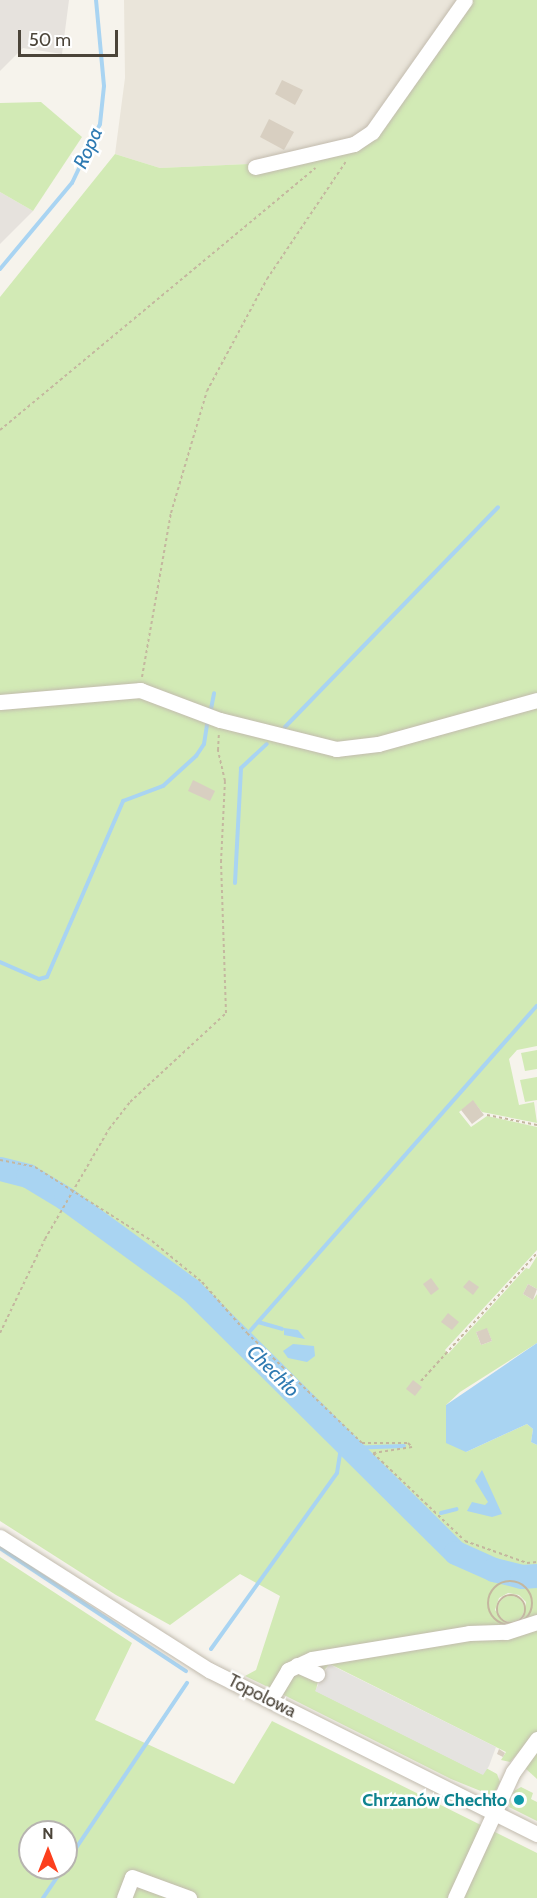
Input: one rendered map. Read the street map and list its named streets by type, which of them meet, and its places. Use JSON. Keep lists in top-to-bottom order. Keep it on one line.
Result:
{"streets":{"street":["Topolowa"]},"water":["Ropa","Chechło"],"places":["Chrzanów Chechło"],"scale_bar":"50 m","north":"top"}
